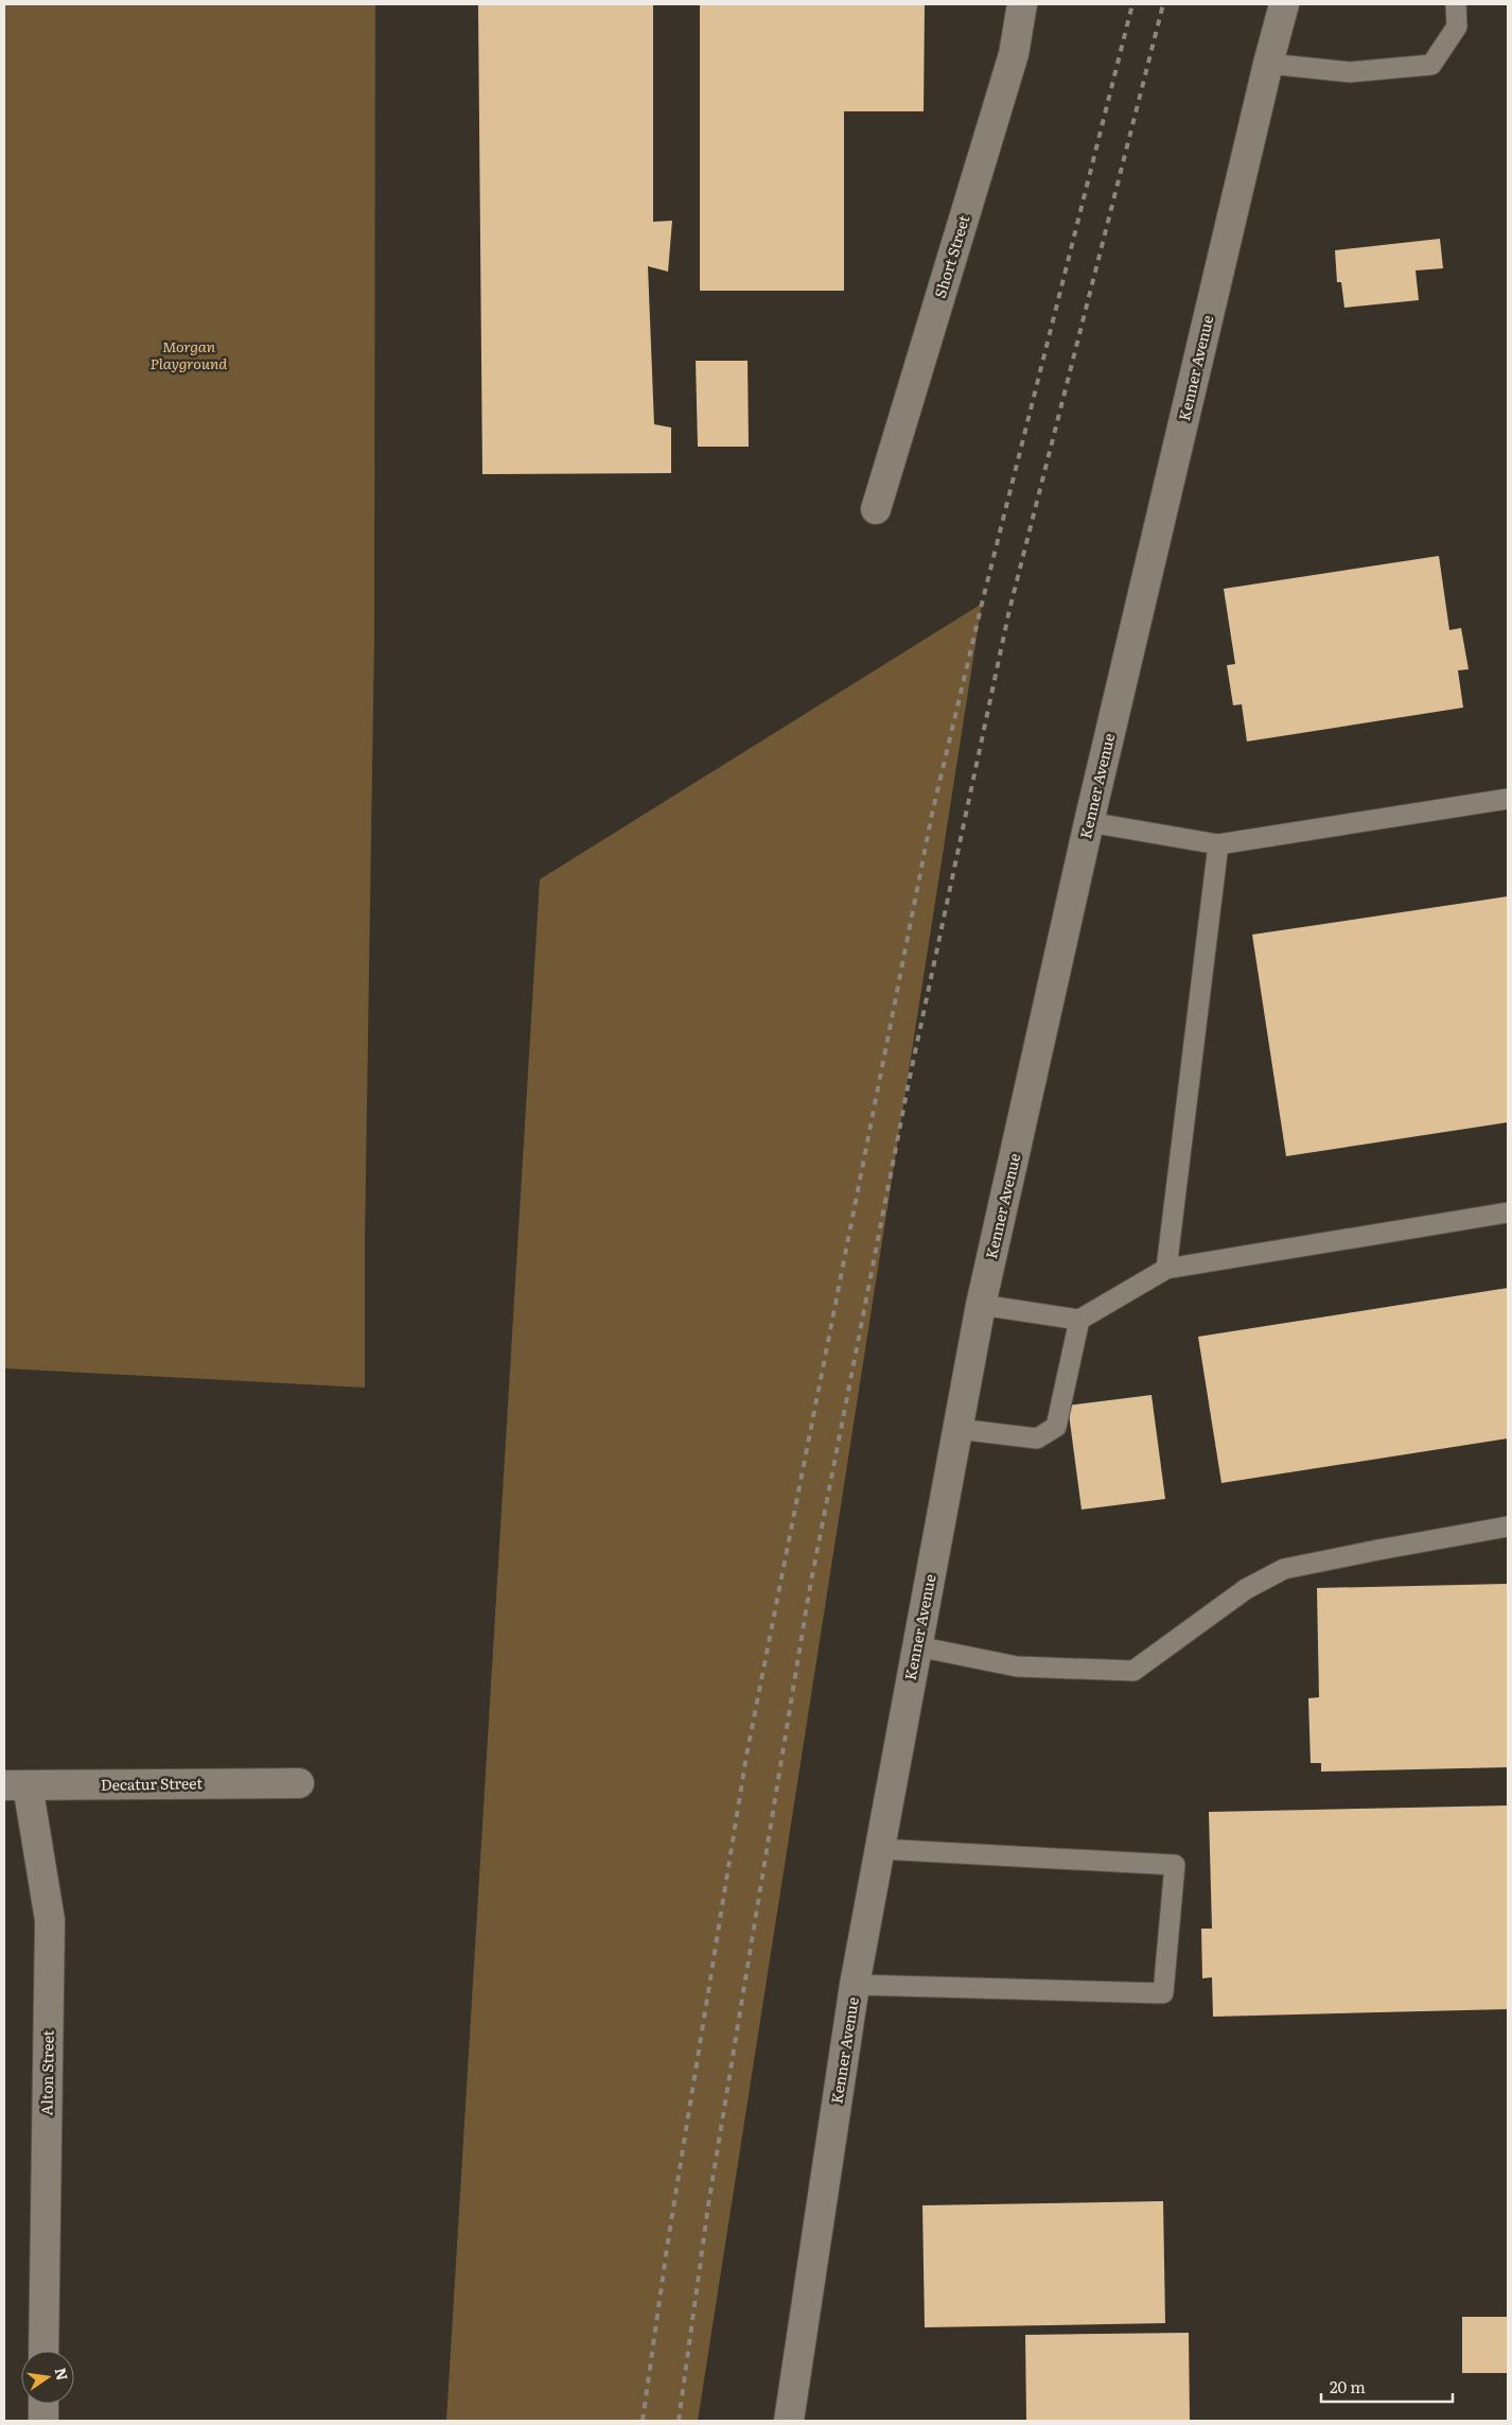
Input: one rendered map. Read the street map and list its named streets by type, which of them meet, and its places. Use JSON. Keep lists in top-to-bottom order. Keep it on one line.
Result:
{"streets":{"street":["Short Street","Kenner Avenue","Decatur Street","Alton Street"]},"crossings":[["Decatur Street","Alton Street"]],"parks":["Morgan Playground"],"scale_bar":"20 m","north":"right"}
